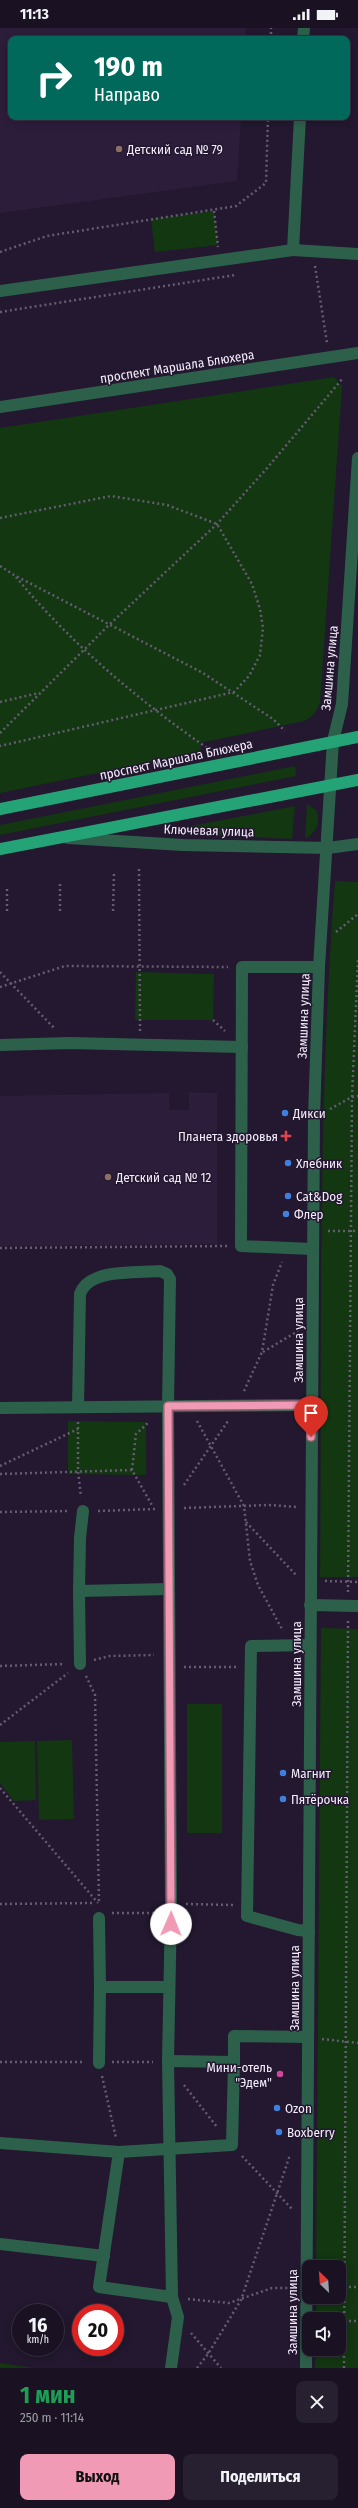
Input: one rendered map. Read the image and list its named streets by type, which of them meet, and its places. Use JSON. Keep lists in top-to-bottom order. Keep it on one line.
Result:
{"streets":{"main road":["проспект Маршала Блюхера"],"street":["Замшина улица","Ключевая улица"]},"crossings":[["проспект Маршала Блюхера","Замшина улица"],["Замшина улица","Ключевая улица"]],"places":{"other":["Детский сад № 79","Дикси","Хлебник","Детский сад № 12","Cat&Dog","Флер","Магнит","Пятёрочка","Мини-отель \"Эдем\"","Ozon","Boxberry"],"health":["Планета здоровья"]},"north":"top left","page":{"status":"11:13","turn":["190 m","Направо"],"speed":"16 km/h","limit":"20","heading":["1 мин","250 m · 11:14"],"buttons":["Выход","Поделиться"]}}
